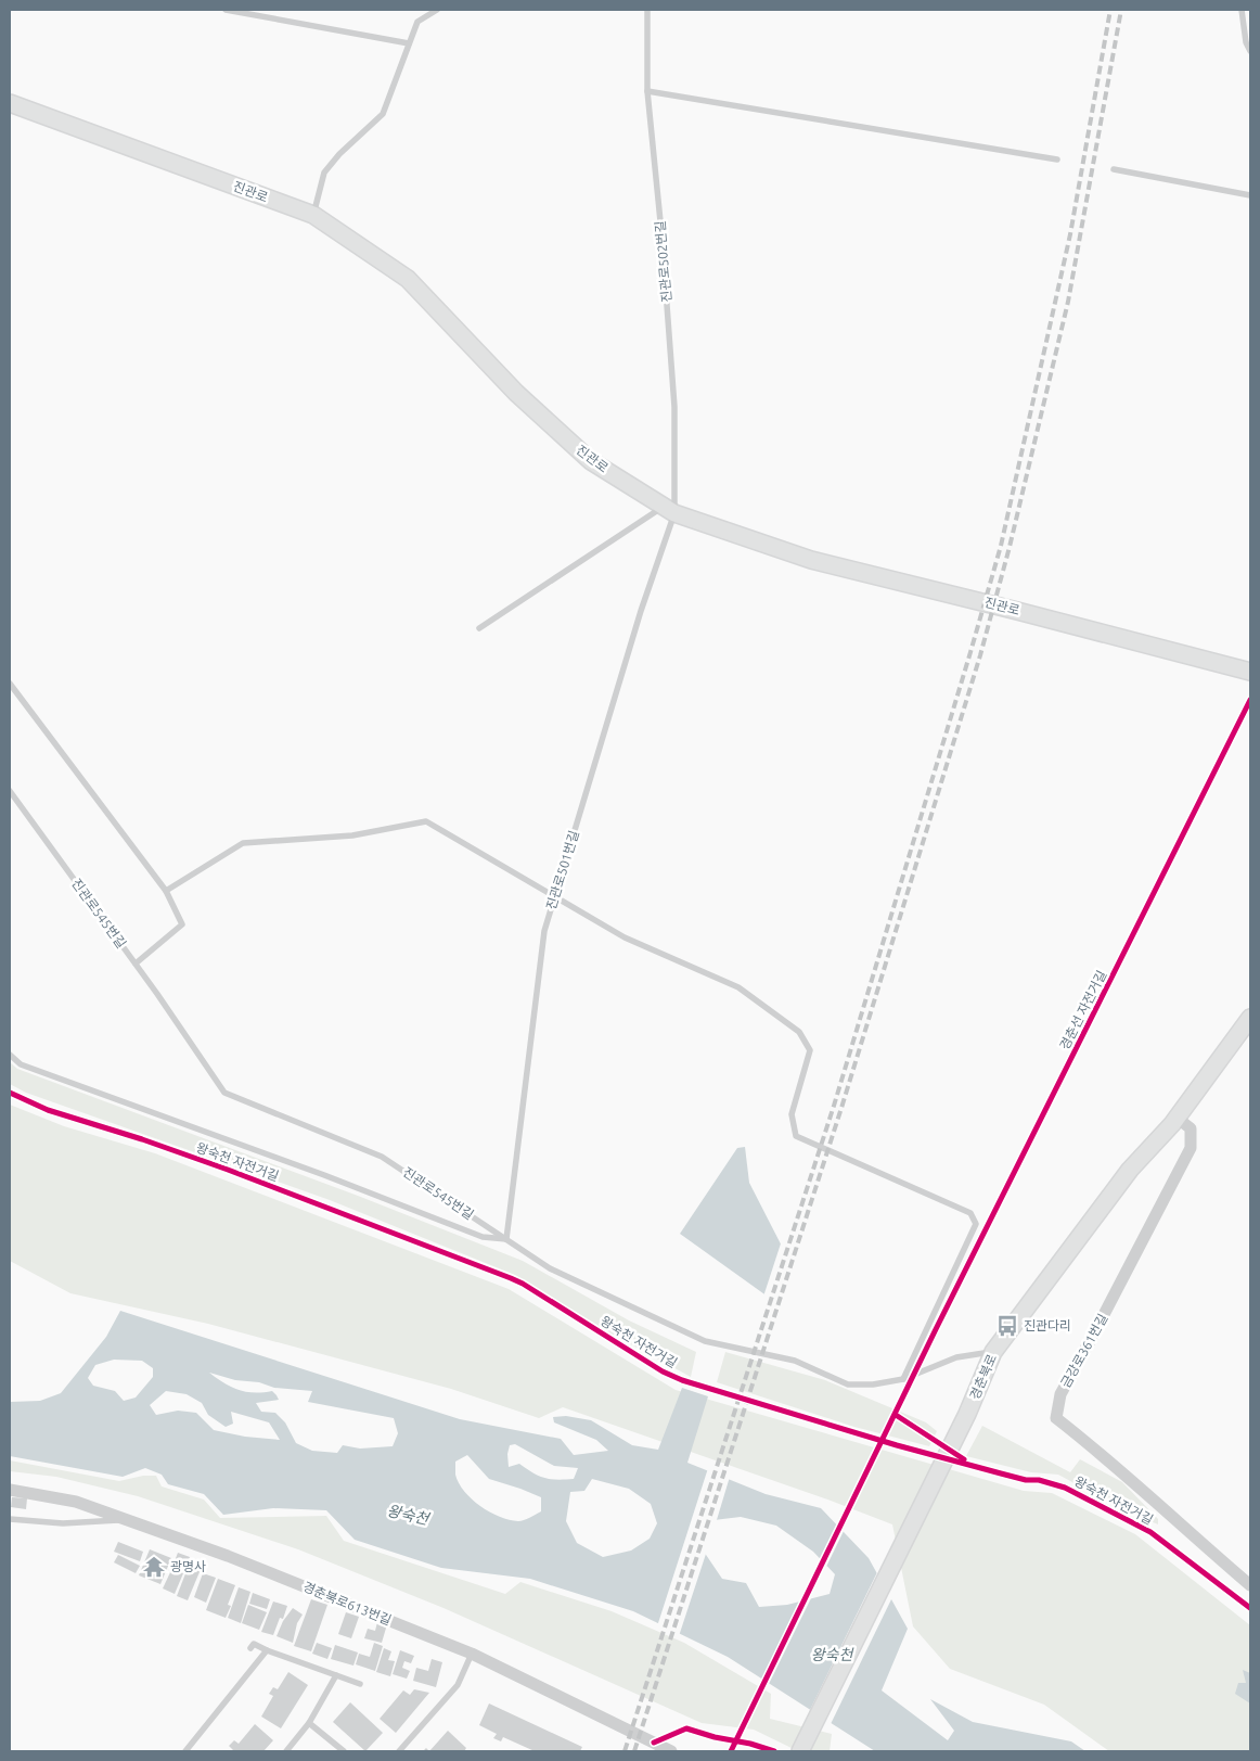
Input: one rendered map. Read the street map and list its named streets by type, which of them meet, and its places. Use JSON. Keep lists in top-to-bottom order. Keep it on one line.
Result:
{"streets":{"street":["진관로","금강로361번길","경춘북로","경춘북로613번길"],"lane":["진관로502번길","진관로501번길","진관로545번길"],"cycle path":["경춘선 자전거길","왕숙천 자전거길"]},"crossings":[["진관로","진관로502번길"],["진관로","진관로501번길"],["진관로502번길","진관로501번길"],["진관로501번길","진관로545번길"],["진관로545번길","경춘북로"],["금강로361번길","경춘북로"]],"water":["왕숙천"],"places":{"bus stop":["진관다리"],"temple":["광명사"]}}
